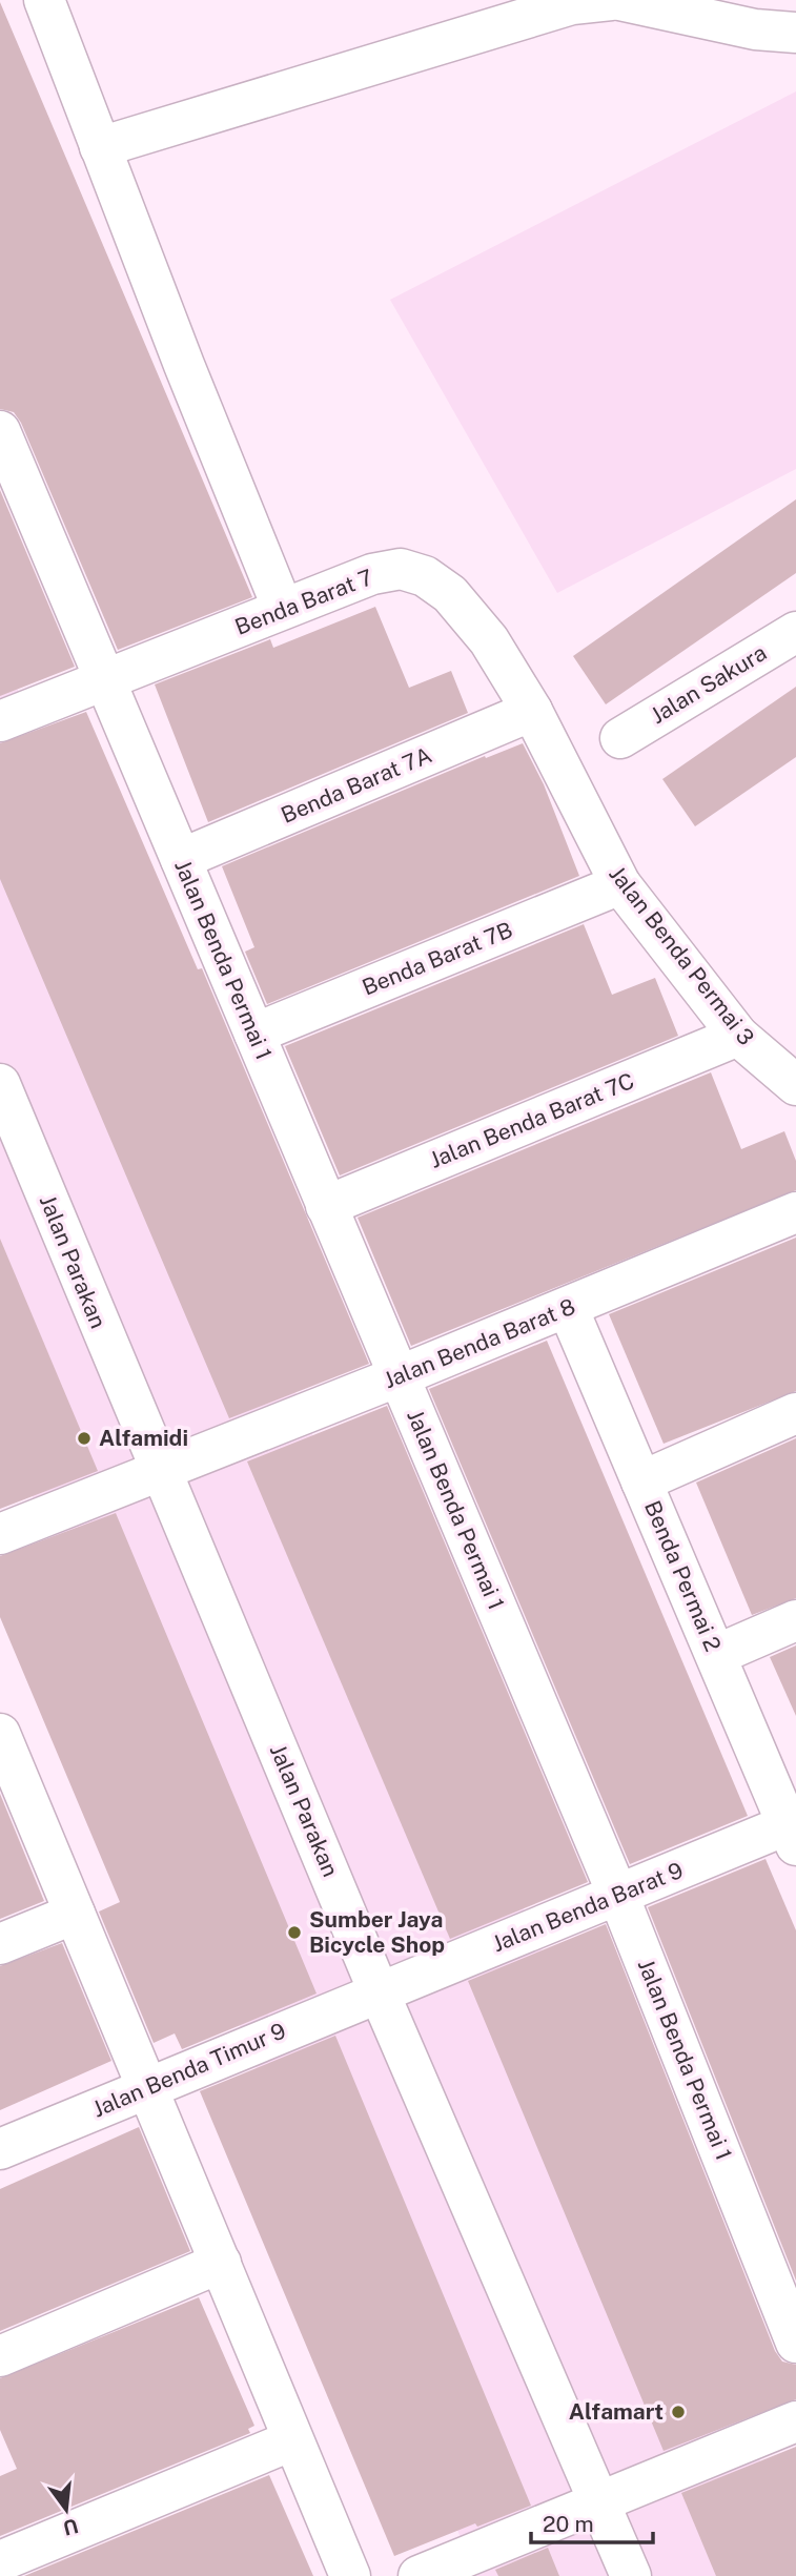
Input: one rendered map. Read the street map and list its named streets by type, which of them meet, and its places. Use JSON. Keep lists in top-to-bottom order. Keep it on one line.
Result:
{"streets":{"street":["Benda Barat 7","Jalan Sakura","Benda Barat 7A","Jalan Benda Permai 3","Benda Barat 7B","Jalan Benda Permai 1","Jalan Benda Barat 7C","Jalan Parakan","Jalan Benda Barat 8","Benda Permai 2","Jalan Benda Barat 9","Jalan Benda Timur 9"]},"crossings":[["Benda Barat 7","Benda Barat 7A"],["Benda Barat 7","Jalan Benda Permai 3"],["Benda Barat 7","Jalan Benda Permai 1"],["Benda Barat 7A","Jalan Benda Permai 1"],["Jalan Benda Permai 3","Benda Barat 7B"],["Jalan Benda Permai 3","Jalan Benda Barat 7C"],["Benda Barat 7B","Jalan Benda Permai 1"],["Jalan Benda Permai 1","Jalan Benda Barat 7C"],["Jalan Benda Permai 1","Jalan Benda Barat 8"],["Jalan Benda Permai 1","Jalan Benda Barat 9"],["Jalan Parakan","Jalan Benda Barat 8"],["Jalan Parakan","Jalan Benda Barat 9"],["Jalan Parakan","Jalan Benda Timur 9"],["Jalan Benda Barat 8","Benda Permai 2"],["Benda Permai 2","Jalan Benda Barat 9"],["Jalan Benda Barat 9","Jalan Benda Timur 9"]],"places":["Alfamidi","Sumber Jaya Bicycle Shop","Alfamart"],"scale_bar":"20 m","north":"bottom"}
